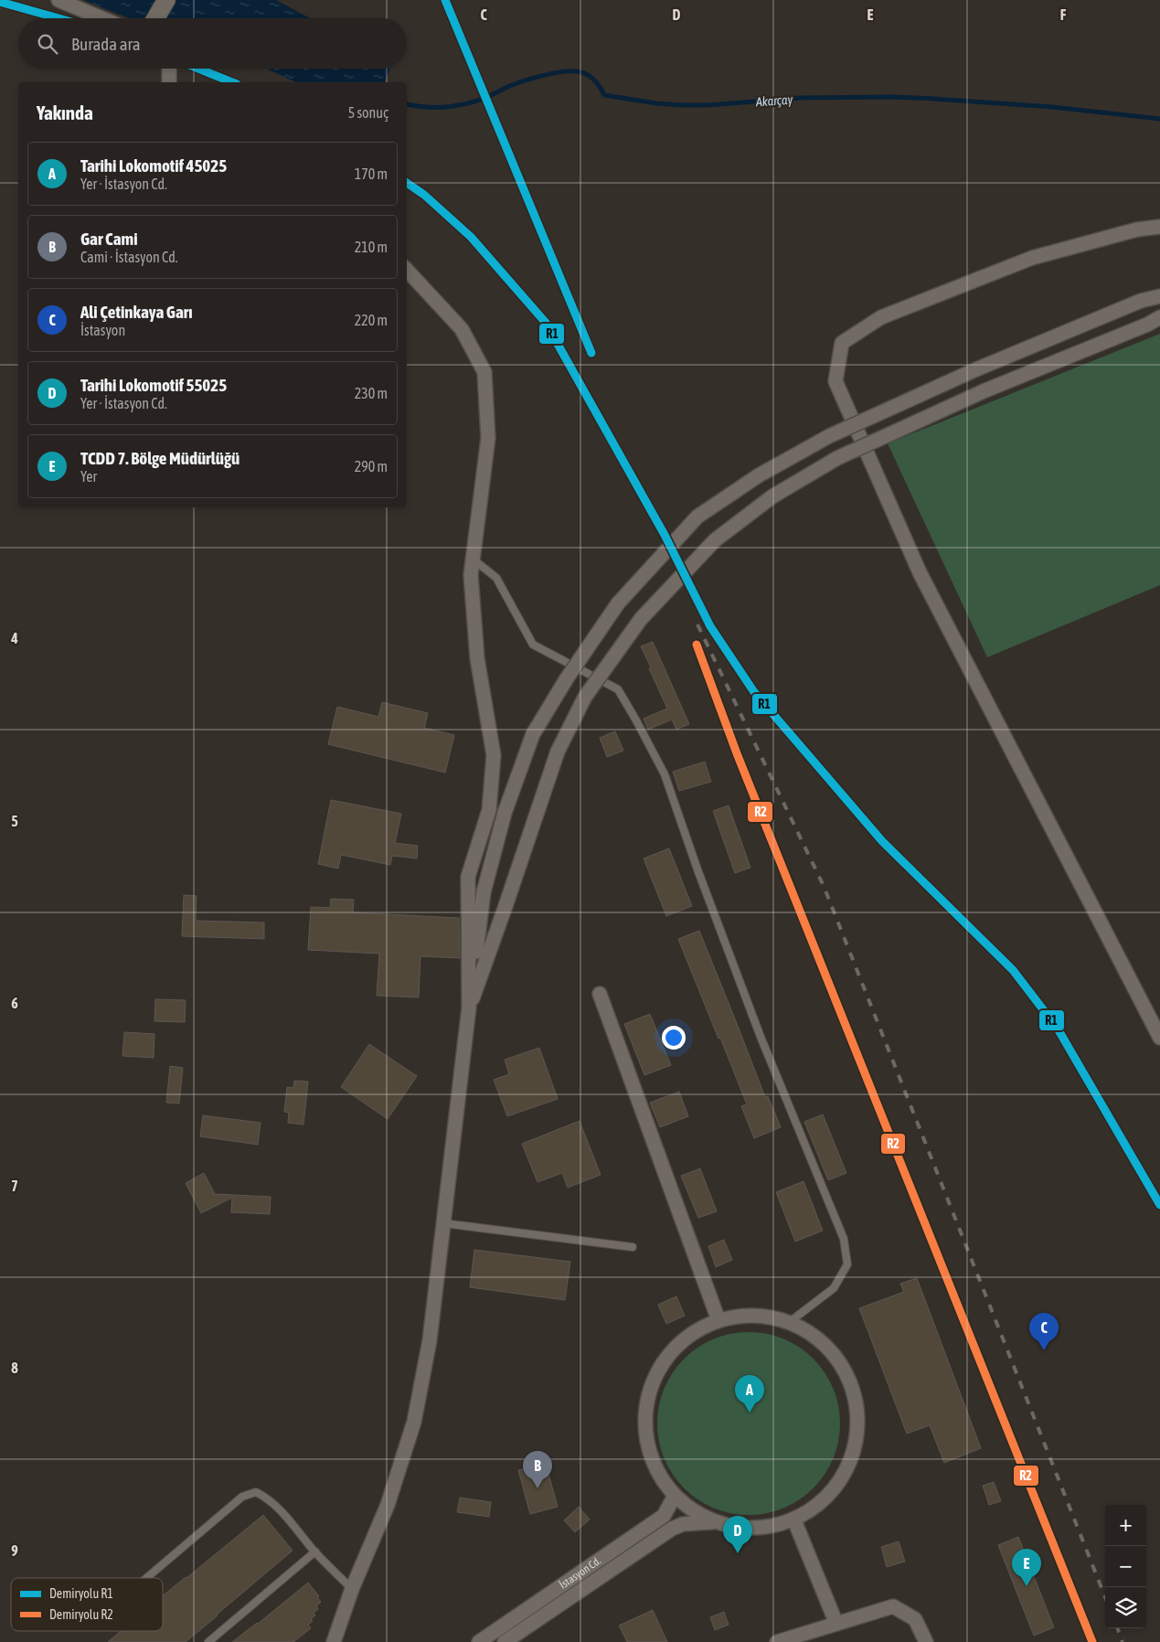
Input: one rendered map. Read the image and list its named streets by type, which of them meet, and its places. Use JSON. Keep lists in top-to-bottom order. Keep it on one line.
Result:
{"streets":{"street":["İstasyon Cd."]},"water":["Akarçay"],"lines":["rail line R1","rail line R2"],"legend":["Demiryolu R1","Demiryolu R2"],"page":{"search":"Burada ara","heading":["Yakında","5 sonuç"],"list":[{"mark":"A","name":"Tarihi Lokomotif 45025","note":"Yer · İstasyon Cd.","value":"170 m"},{"mark":"B","name":"Gar Cami","note":"Cami · İstasyon Cd.","value":"210 m"},{"mark":"C","name":"Ali Çetinkaya Garı","note":"İstasyon","value":"220 m"},{"mark":"D","name":"Tarihi Lokomotif 55025","note":"Yer · İstasyon Cd.","value":"230 m"},{"mark":"E","name":"TCDD 7. Bölge Müdürlüğü","note":"Yer","value":"290 m"}],"pins":["C","A","B","D","E"],"map_buttons":["+","−"]},"grid":{"columns":["C","D","E","F"],"rows":["4","5","6","7","8","9"]}}
